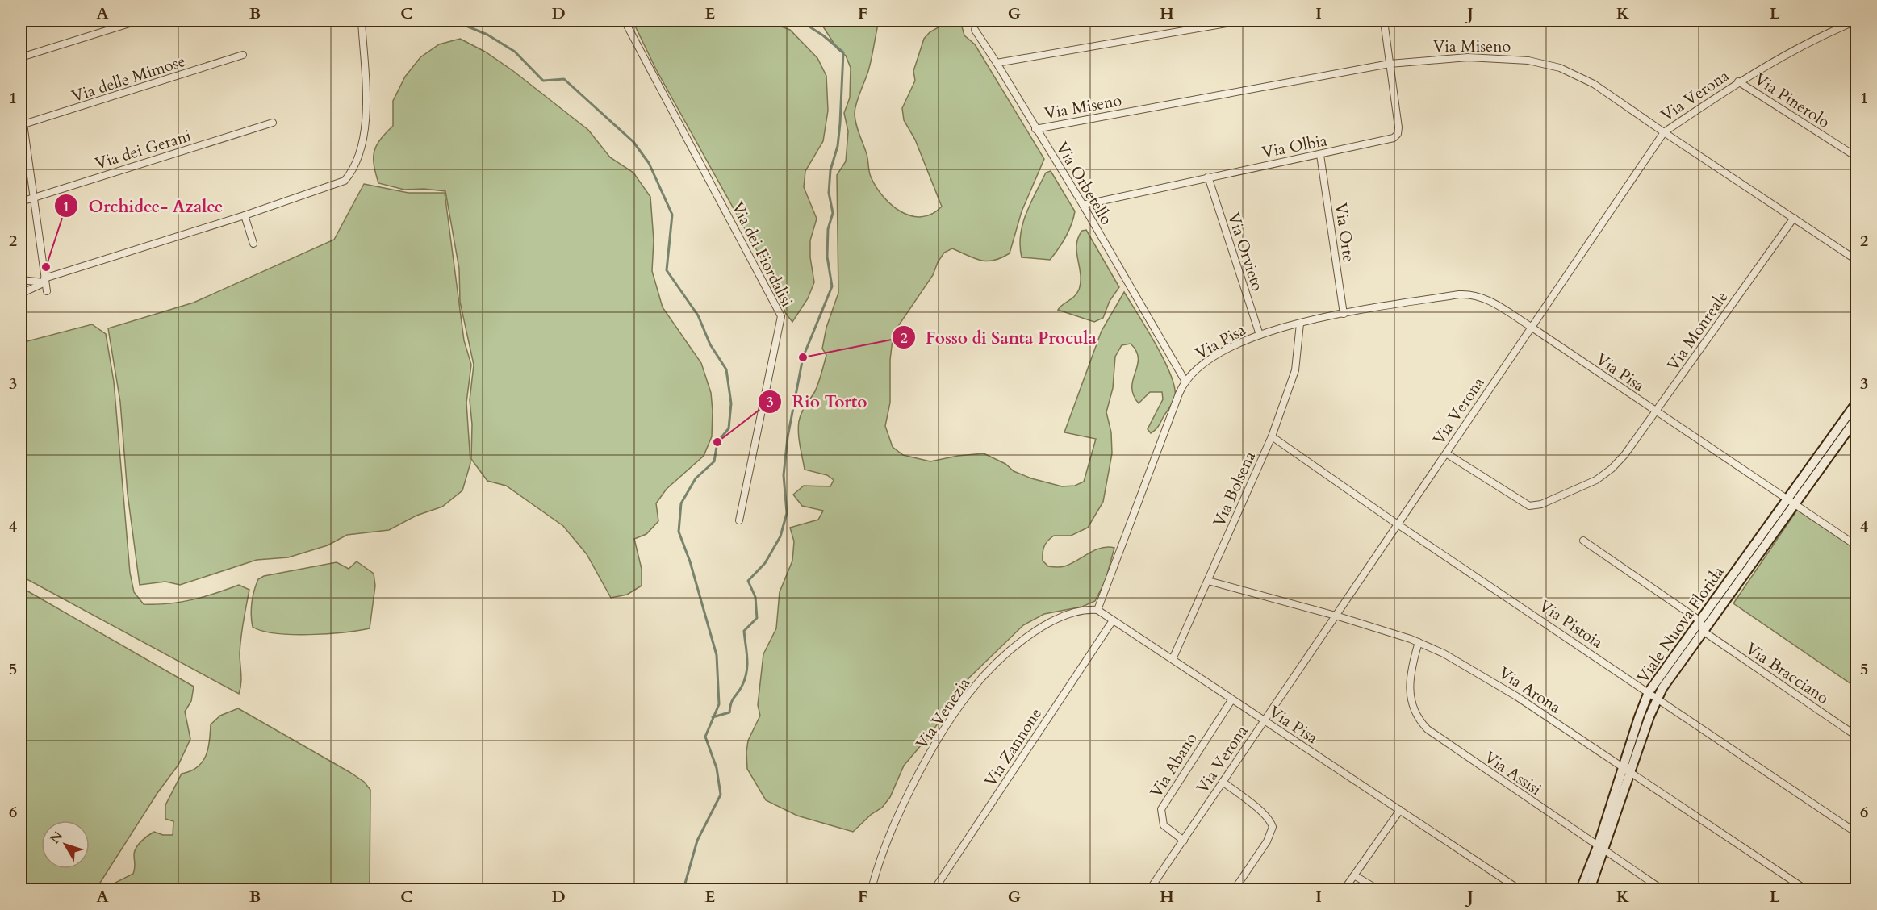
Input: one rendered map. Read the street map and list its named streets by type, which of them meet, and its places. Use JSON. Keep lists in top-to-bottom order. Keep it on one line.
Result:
{"streets":{"street":["Via Miseno","Via delle Mimose","Via Verona","Via Pinerolo","Via Olbia","Via dei Gerani","Via Orbetello","Via Orte","Via Orvieto","Via dei Fiordalisi","Via Monreale","Via Pisa","Via Bolsena","Via Pistoia","Viale Nuova Florida","Via Bracciano","Via Arona","Via Venezia","Via Zannone","Via Abano","Via Assisi"]},"crossings":[["Via Miseno","Via Verona"],["Via Miseno","Via Olbia"],["Via Miseno","Via Orbetello"],["Via Miseno","Via Monreale"],["Via Verona","Via Pinerolo"],["Via Verona","Via Monreale"],["Via Verona","Via Pisa"],["Via Verona","Via Pistoia"],["Via Verona","Via Arona"],["Via Verona","Via Abano"],["Via Olbia","Via Orbetello"],["Via Olbia","Via Orte"],["Via Olbia","Via Orvieto"],["Via Orbetello","Via Pisa"],["Via Orte","Via Pisa"],["Via Orvieto","Via Pisa"],["Via Monreale","Via Pisa"],["Via Pisa","Via Bolsena"],["Via Pisa","Viale Nuova Florida"],["Via Pisa","Via Venezia"],["Via Pisa","Via Zannone"],["Via Pisa","Via Abano"],["Via Bolsena","Via Pistoia"],["Via Bolsena","Via Arona"],["Via Pistoia","Viale Nuova Florida"],["Viale Nuova Florida","Via Bracciano"],["Viale Nuova Florida","Via Arona"],["Viale Nuova Florida","Via Assisi"],["Via Arona","Via Assisi"]],"places":["Orchidee- Azalee","Fosso di Santa Procula","Rio Torto"],"north":"top left","grid":{"columns":["A","B","C","D","E","F","G","H","I","J","K","L"],"rows":["1","2","3","4","5","6"]}}
